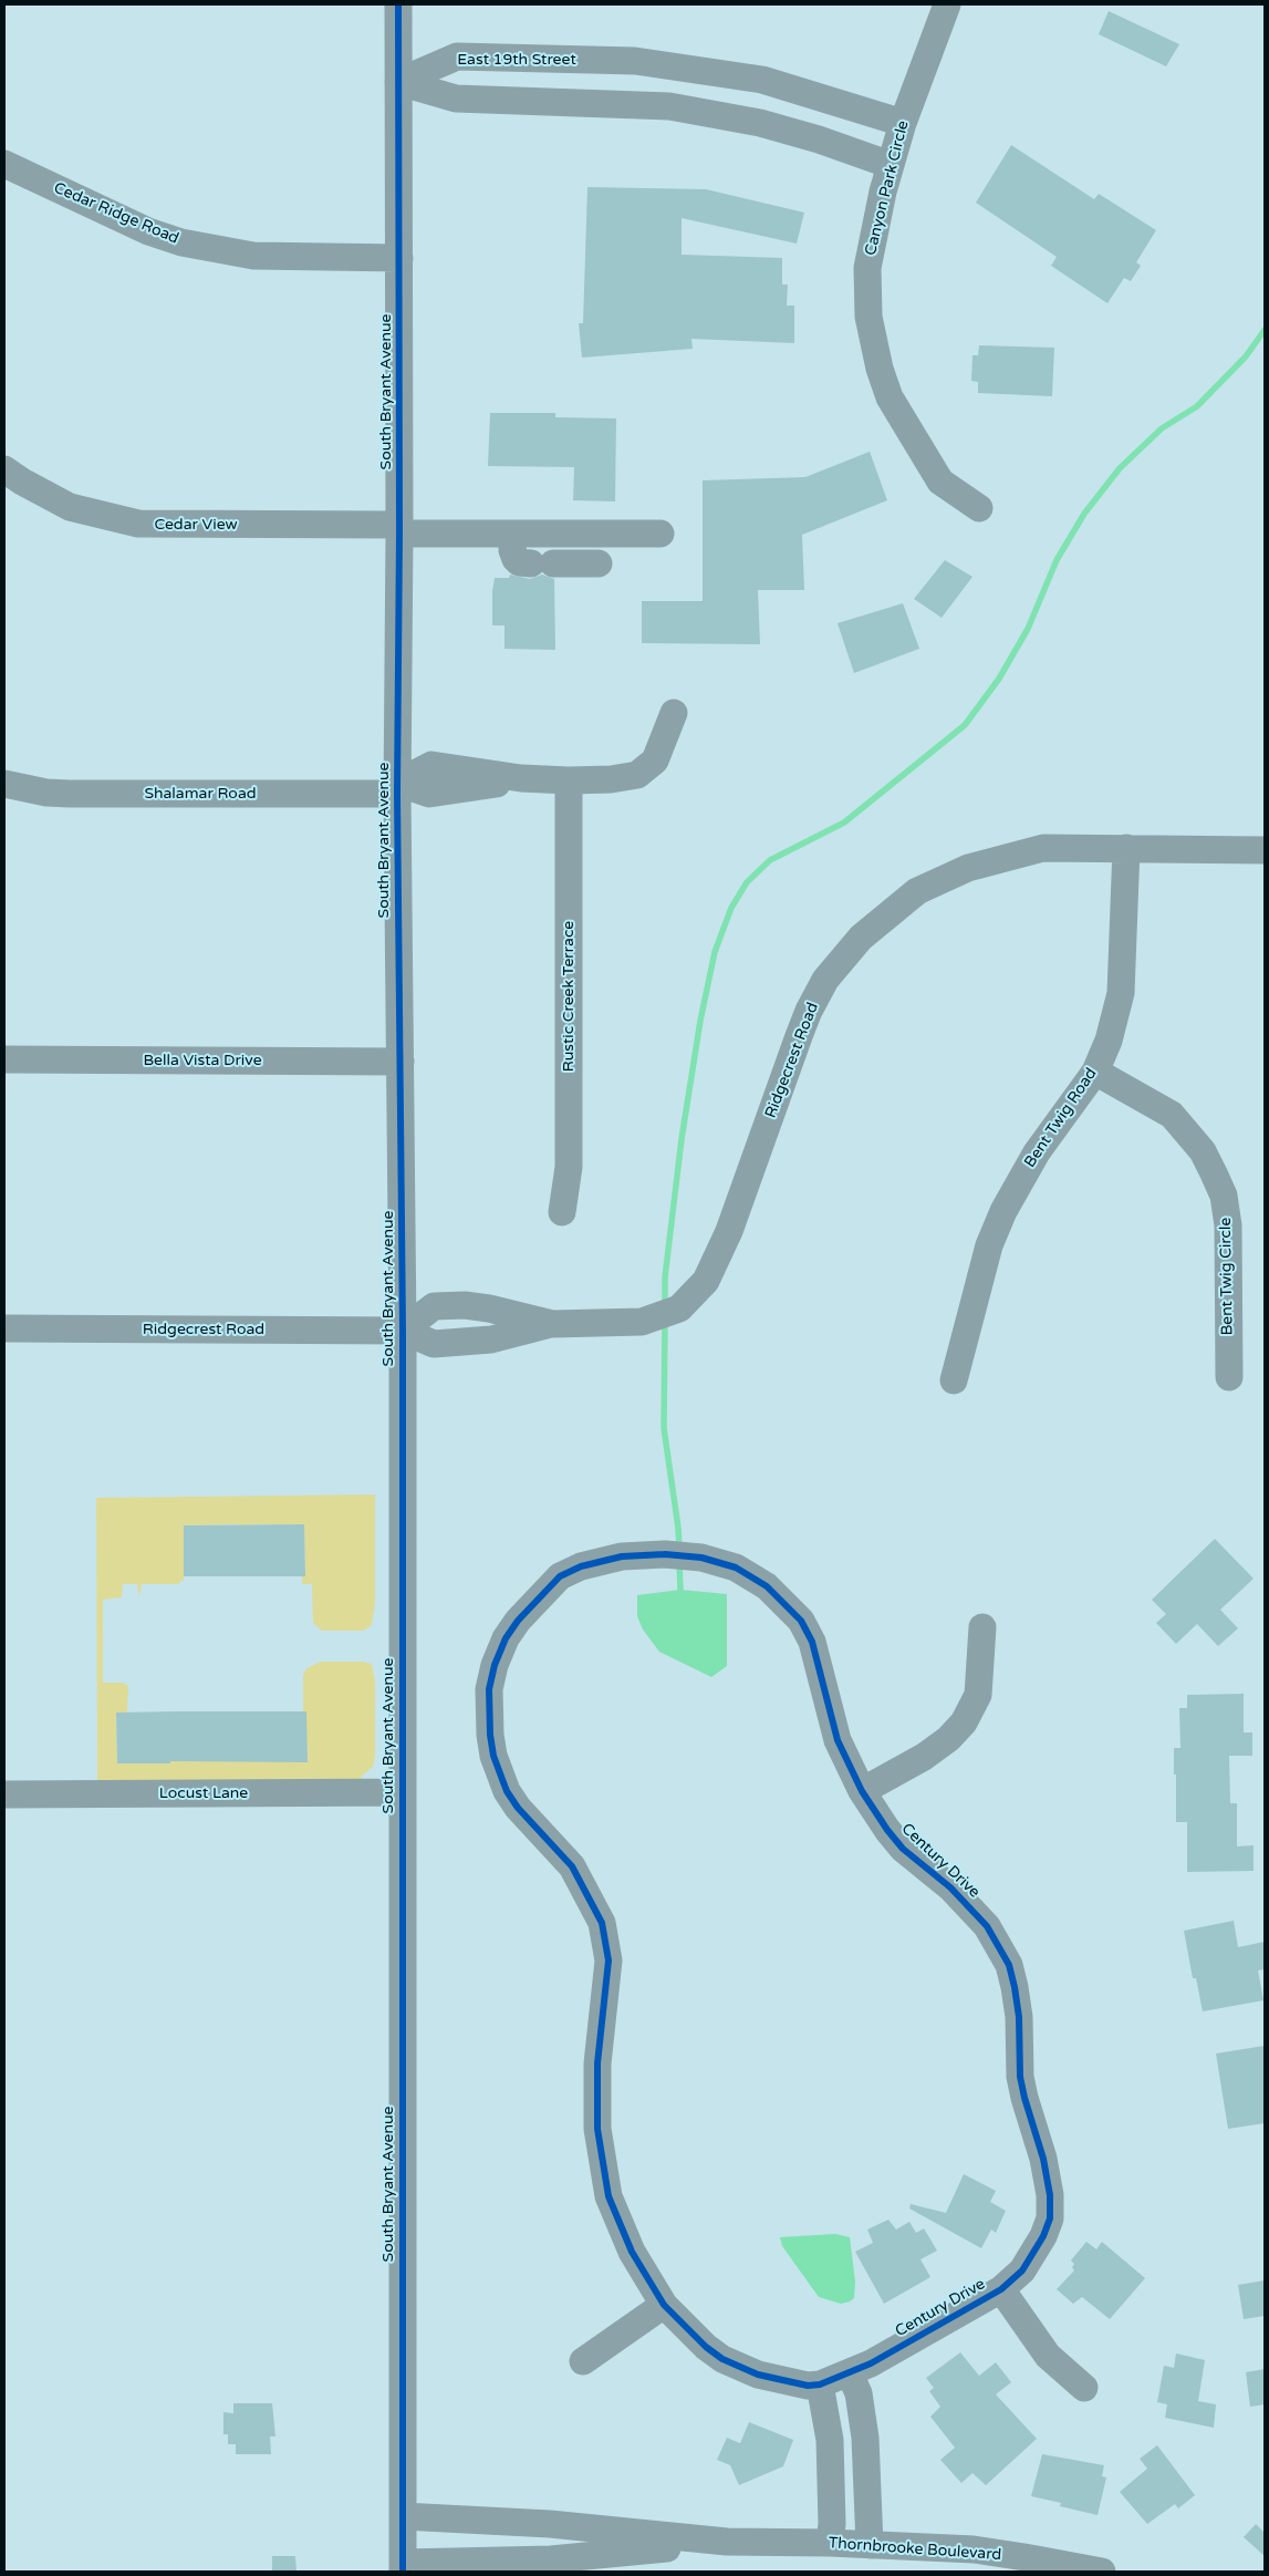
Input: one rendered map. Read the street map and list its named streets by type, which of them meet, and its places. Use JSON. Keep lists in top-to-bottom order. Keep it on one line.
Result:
{"streets":{"street":["East 19th Street","Canyon Park Circle","Cedar Ridge Road","South Bryant Avenue","Cedar View","Shalamar Road","Rustic Creek Terrace","Bella Vista Drive","Ridgecrest Road","Bent Twig Road","Bent Twig Circle","Locust Lane","Century Drive","Thornbrooke Boulevard"]},"crossings":[["East 19th Street","Canyon Park Circle"],["East 19th Street","South Bryant Avenue"],["Cedar Ridge Road","South Bryant Avenue"],["South Bryant Avenue","Cedar View"],["South Bryant Avenue","Shalamar Road"],["South Bryant Avenue","Bella Vista Drive"],["South Bryant Avenue","Ridgecrest Road"],["South Bryant Avenue","Locust Lane"],["South Bryant Avenue","Thornbrooke Boulevard"],["Ridgecrest Road","Bent Twig Road"],["Bent Twig Road","Bent Twig Circle"]]}
